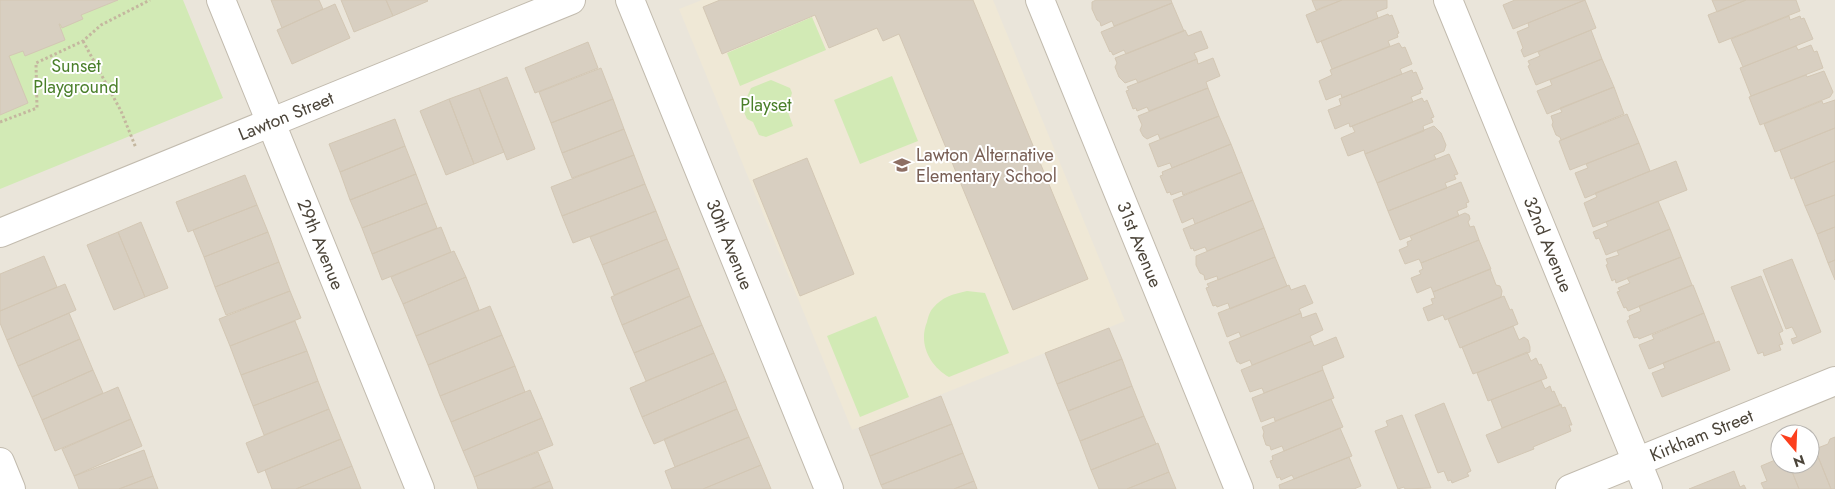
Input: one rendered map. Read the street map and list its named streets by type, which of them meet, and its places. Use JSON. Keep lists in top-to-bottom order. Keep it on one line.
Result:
{"streets":{"street":["Lawton Street","31st Avenue","29th Avenue","30th Avenue","32nd Avenue","Kirkham Street"]},"crossings":[["Lawton Street","29th Avenue"],["32nd Avenue","Kirkham Street"]],"parks":["Sunset Playground","Playset"],"places":{"school or university":["Lawton Alternative Elementary School"]},"north":"bottom"}
